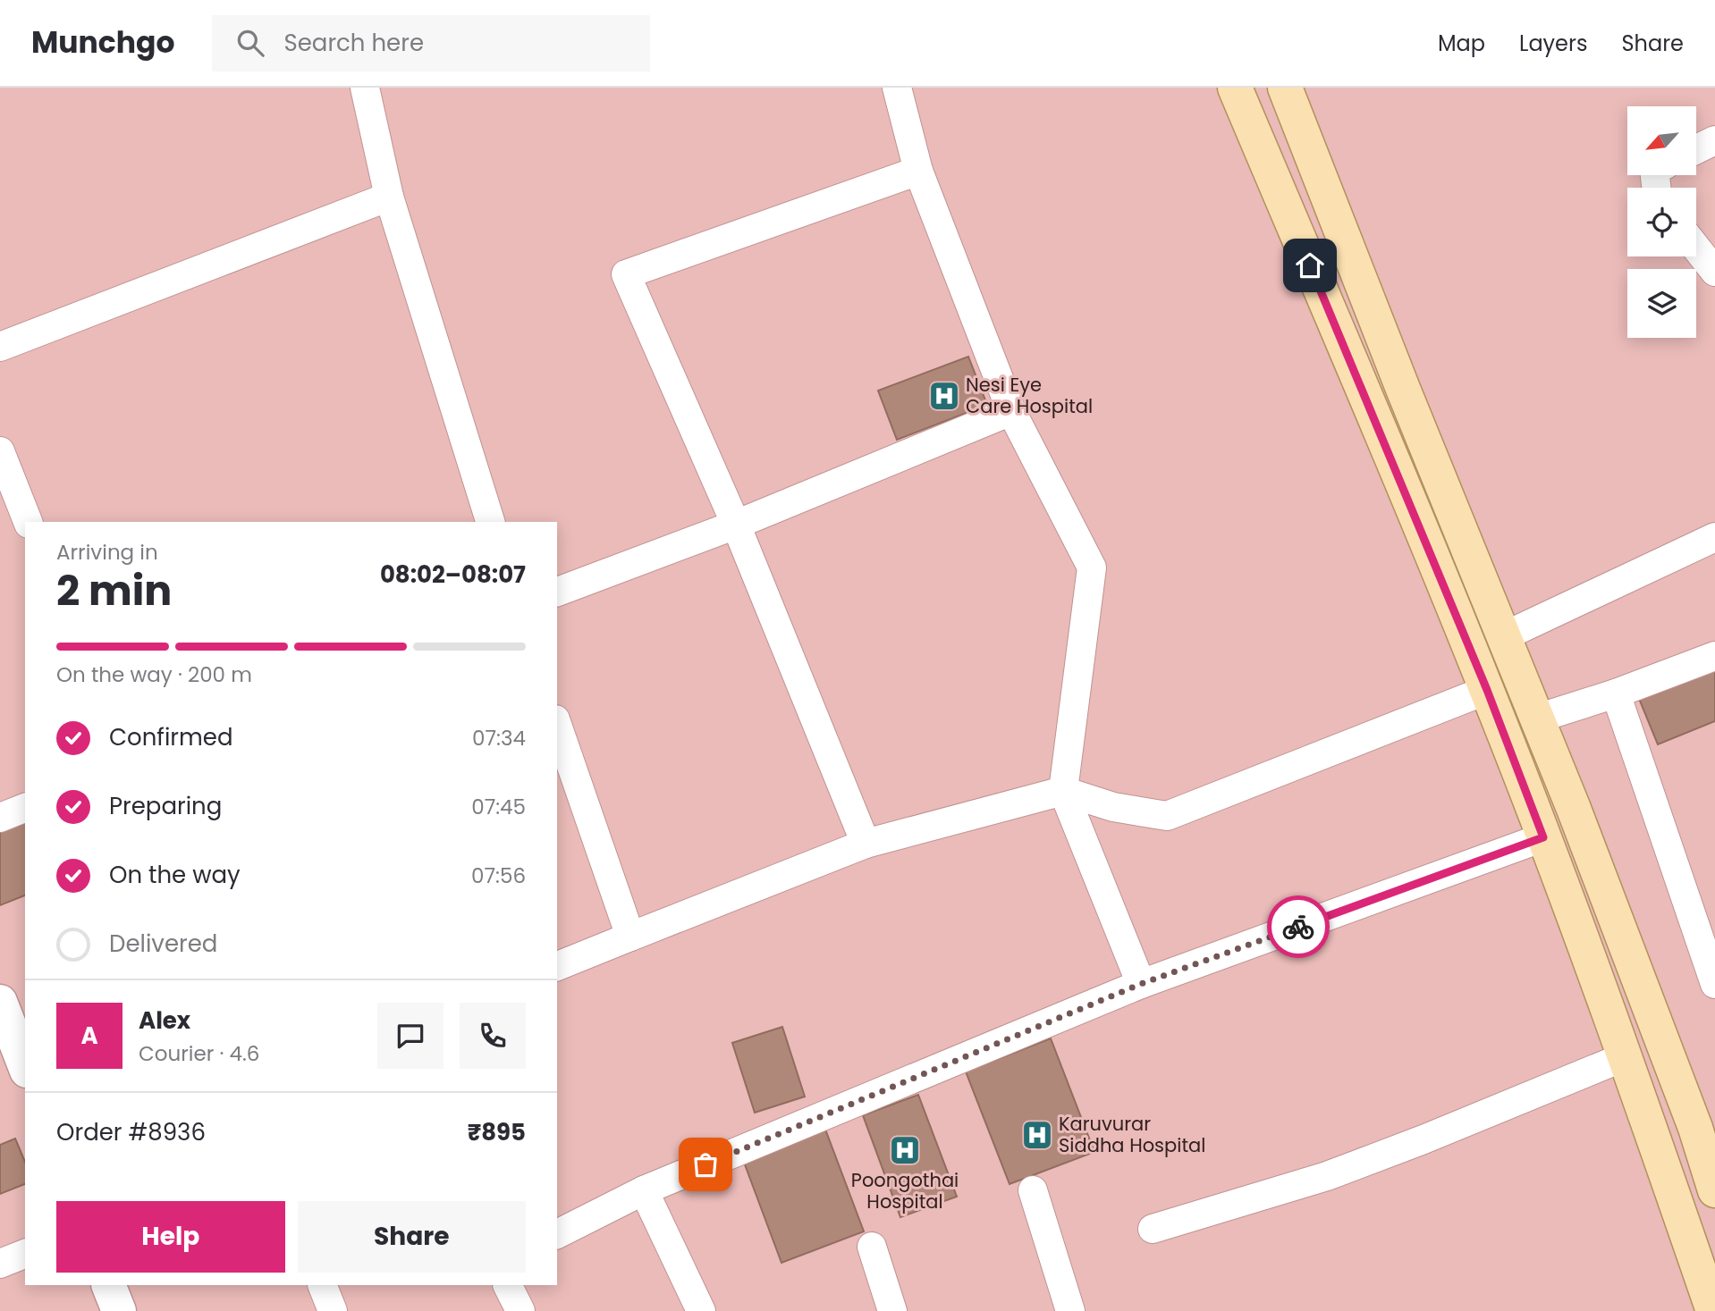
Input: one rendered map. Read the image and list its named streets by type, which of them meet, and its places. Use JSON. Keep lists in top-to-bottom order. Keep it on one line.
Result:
{"places":{"hospital":["Nesi Eye Care Hospital","Karuvurar Siddha Hospital","Poongothai Hospital"]},"north":"bottom left","page":{"header":"Munchgo","search":"Search here","nav":["Map","Layers","Share"],"heading":["2 min","Arriving in","08:02–08:07"],"panel":["Alex","Courier · 4.6","Order #8936","₹895"],"bar":"On the way · 200 m","list":[["Confirmed","07:34"],["Preparing","07:45"],["On the way","07:56"],"Delivered"],"round":"A","buttons":["Help","Share"]}}
